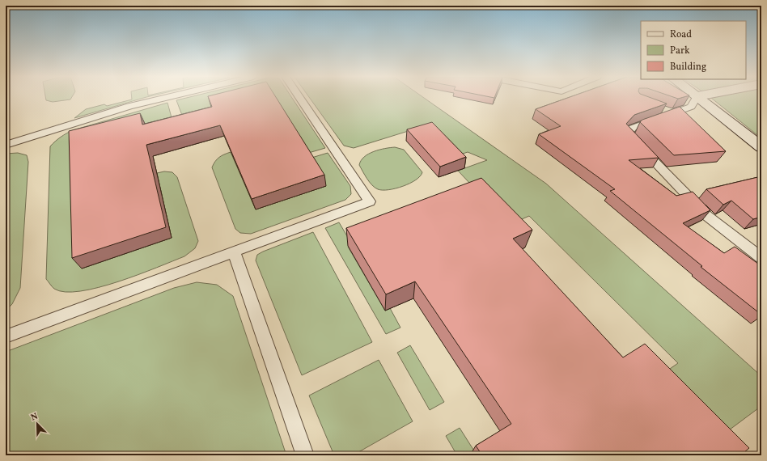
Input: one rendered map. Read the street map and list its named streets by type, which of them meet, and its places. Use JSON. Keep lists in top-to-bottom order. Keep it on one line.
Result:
{"legend":["Road","Park","Building"],"north":"top left"}
